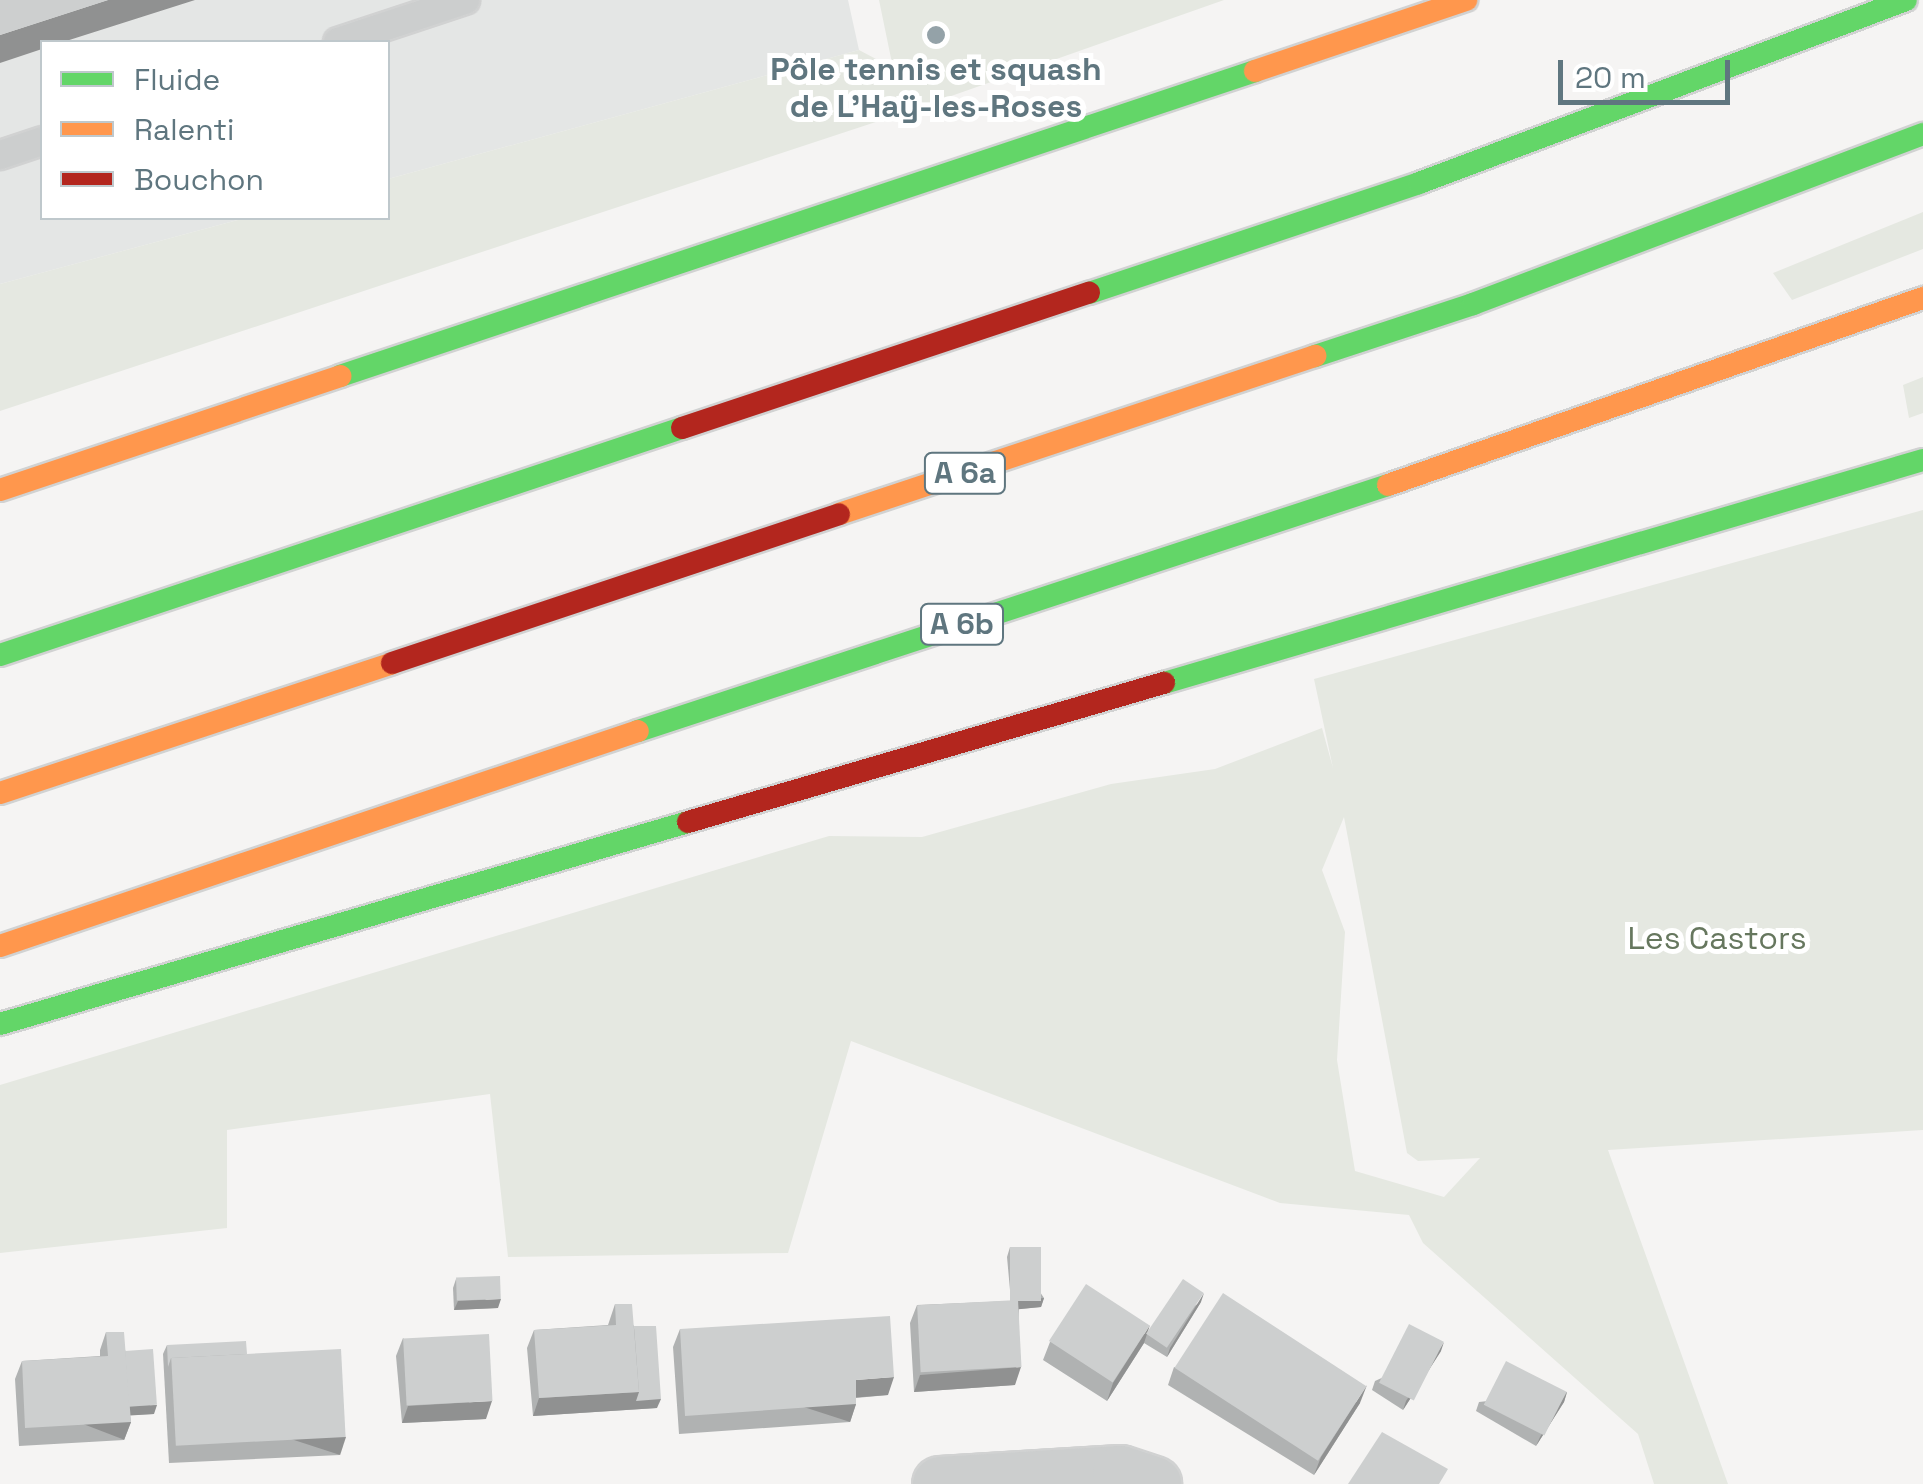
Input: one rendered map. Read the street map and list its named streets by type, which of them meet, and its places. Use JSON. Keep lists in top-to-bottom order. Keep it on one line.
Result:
{"streets":{"highway":["A 6a","A 6b"]},"parks":["Les Castors"],"places":["Pôle tennis et squash de L'Haÿ-les-Roses"],"legend":["Fluide","Ralenti","Bouchon"],"scale_bar":"20 m"}
